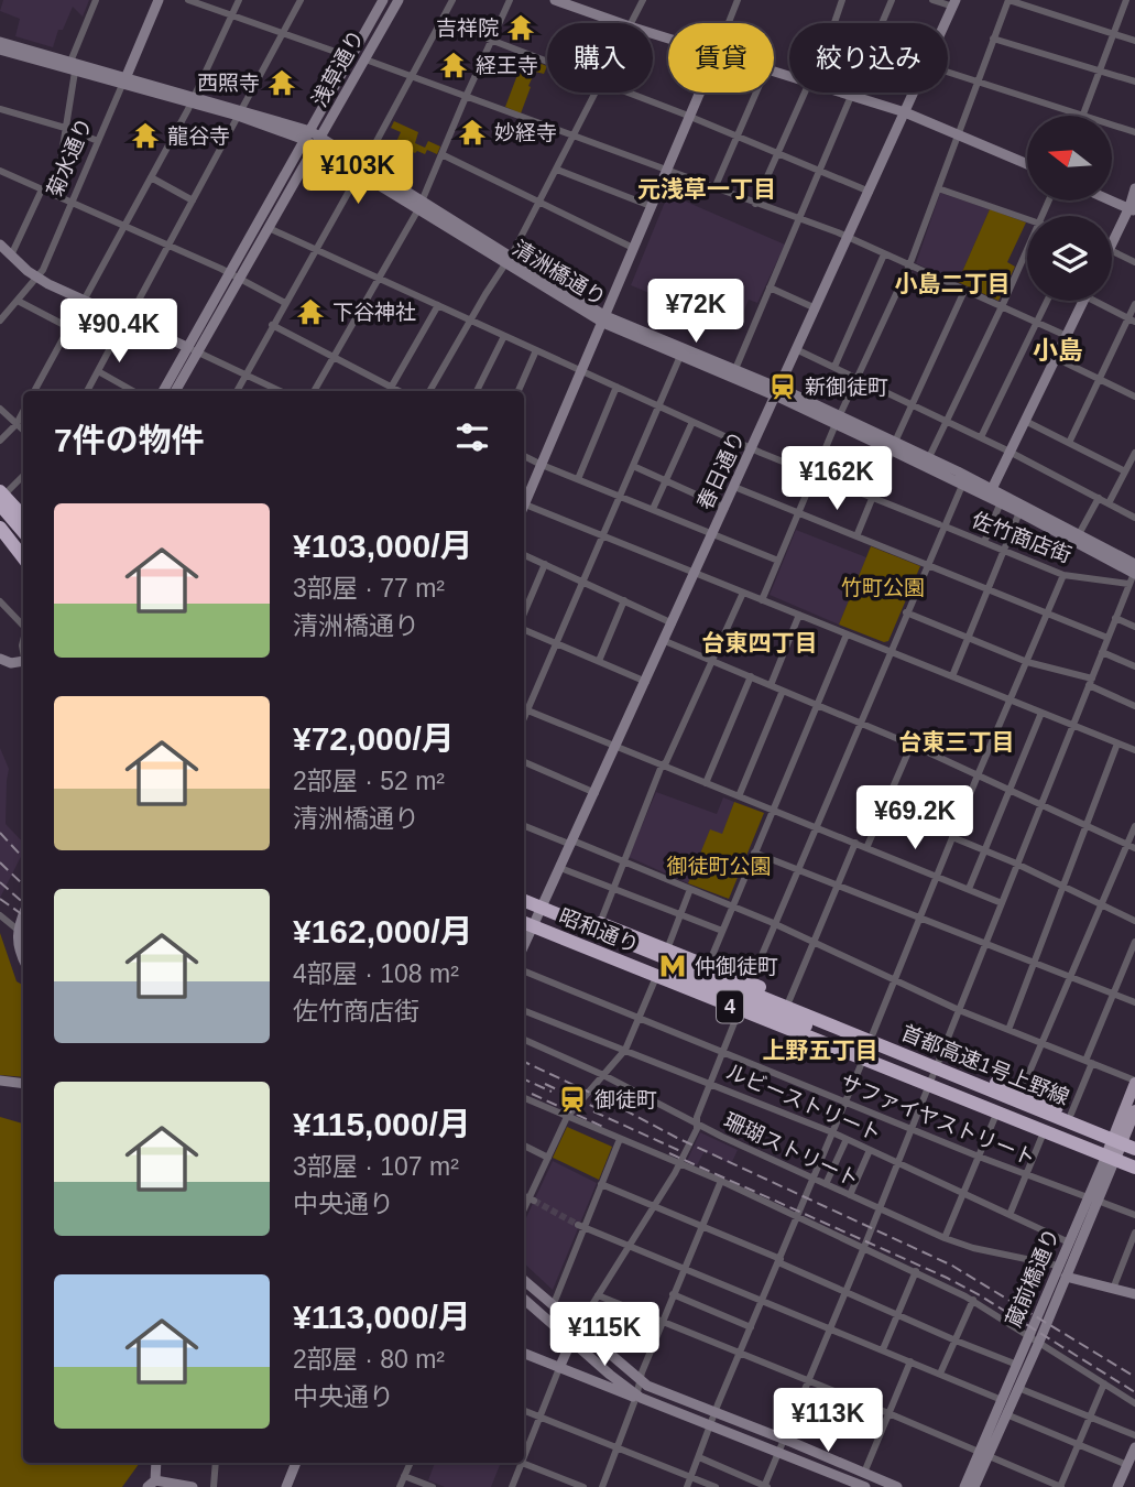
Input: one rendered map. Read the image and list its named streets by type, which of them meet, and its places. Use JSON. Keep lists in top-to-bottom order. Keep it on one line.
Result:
{"streets":{"highway":["昭和通り","4","首都高速1号上野線"],"main road":["蔵前橋通り"],"street":["浅草通り","菊水通り","清洲橋通り","春日通り","佐竹商店街","ルビーストリート","サファイヤストリート","珊瑚ストリート"]},"crossings":[["浅草通り","清洲橋通り"],["浅草通り","佐竹商店街"],["菊水通り","清洲橋通り"],["清洲橋通り","春日通り"],["春日通り","佐竹商店街"],["春日通り","昭和通り"],["昭和通り","蔵前橋通り"],["ルビーストリート","蔵前橋通り"],["サファイヤストリート","蔵前橋通り"],["珊瑚ストリート","蔵前橋通り"]],"districts":["元浅草一丁目","小島二丁目","小島","台東四丁目","台東三丁目","上野五丁目"],"parks":["竹町公園","御徒町公園"],"places":{"temple":["吉祥院","経王寺","西照寺","妙経寺","龍谷寺","下谷神社"],"station":["新御徒町","御徒町"],"metro station":["仲御徒町"]},"north":"left","page":{"chip":["購入","賃貸","絞り込み"],"price":["¥103K","¥72K","¥90.4K","¥162K","¥69.2K","¥115K","¥113K"],"heading":"7件の物件","list":[{"name":"¥103,000/月","note":"3部屋 · 77 m² · 清洲橋通り"},{"name":"¥72,000/月","note":"2部屋 · 52 m² · 清洲橋通り"},{"name":"¥162,000/月","note":"4部屋 · 108 m² · 佐竹商店街"},{"name":"¥115,000/月","note":"3部屋 · 107 m² · 中央通り"},{"name":"¥113,000/月","note":"2部屋 · 80 m² · 中央通り"}]}}
